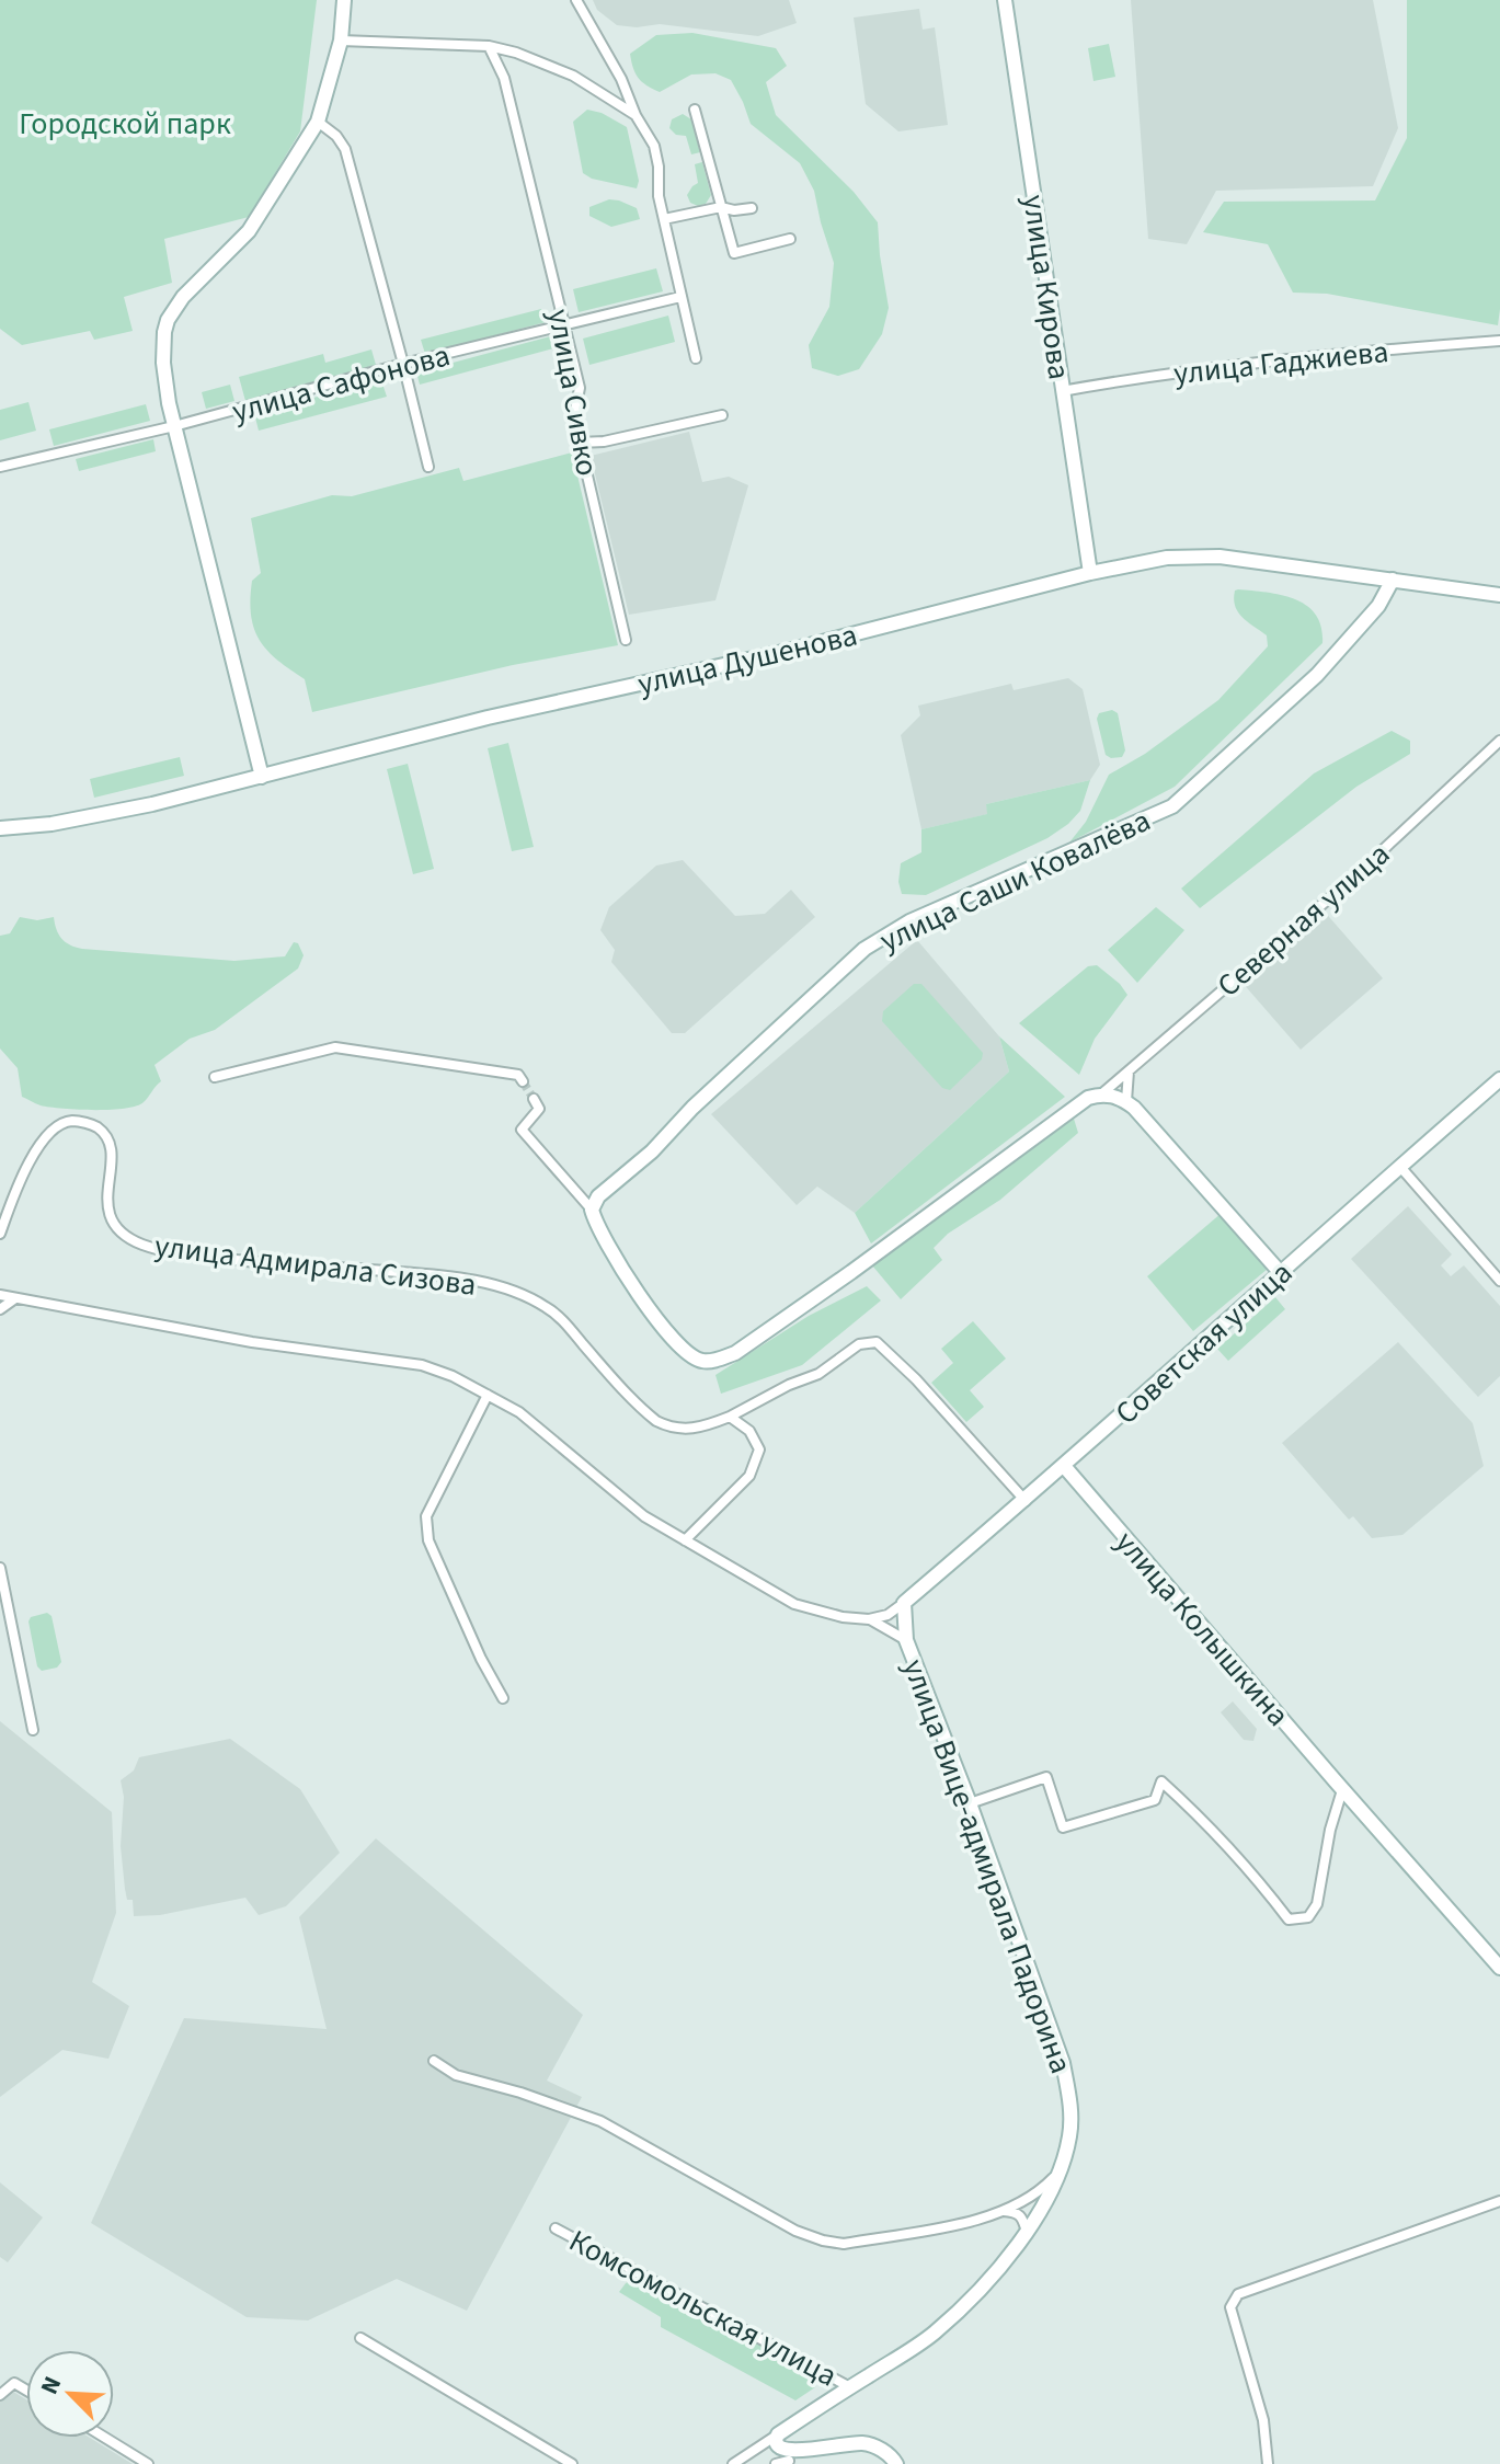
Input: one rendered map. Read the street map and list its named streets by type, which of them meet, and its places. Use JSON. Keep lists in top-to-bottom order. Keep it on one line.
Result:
{"streets":{"street":["улица Кирова","улица Гаджиева","улица Сафонова","улица Сивко","улица Душенова","улица Саши Ковалёва","Северная улица","улица Адмирала Сизова","Советская улица","улица Колышкина","улица Вице-адмирала Падорина","Комсомольская улица"]},"crossings":[["улица Кирова","улица Гаджиева"],["улица Кирова","улица Душенова"],["улица Сафонова","улица Сивко"],["улица Душенова","улица Саши Ковалёва"],["Советская улица","улица Колышкина"],["Советская улица","улица Вице-адмирала Падорина"],["улица Вице-адмирала Падорина","Комсомольская улица"]],"parks":["Городской парк"],"north":"top left"}
